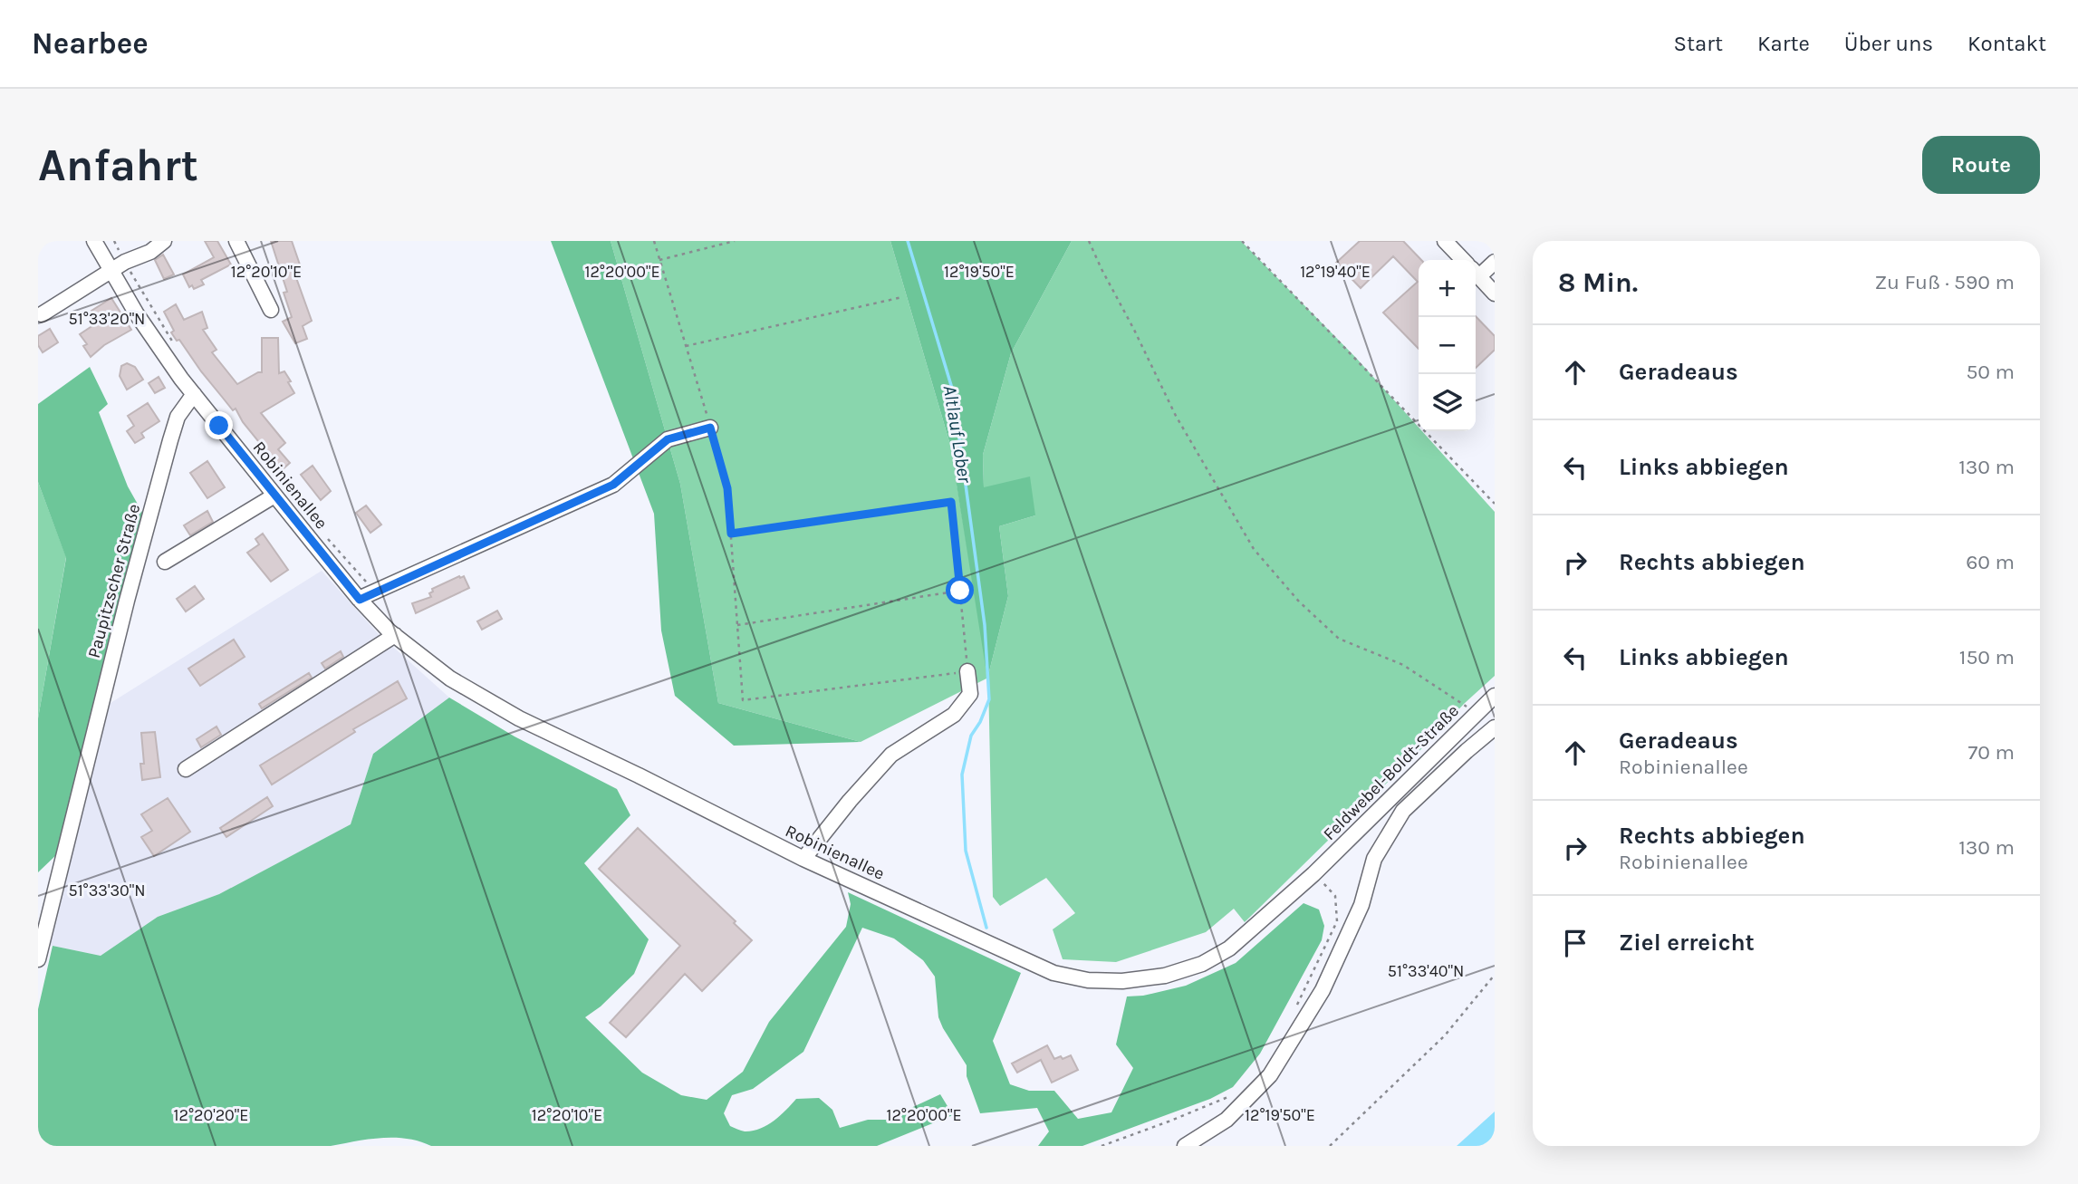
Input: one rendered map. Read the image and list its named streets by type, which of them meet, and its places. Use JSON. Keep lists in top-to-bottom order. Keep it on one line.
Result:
{"streets":{"street":["Robinienallee","Paupitzscher Straße","Feldwebel-Boldt-Straße"]},"crossings":[["Robinienallee","Paupitzscher Straße"],["Robinienallee","Feldwebel-Boldt-Straße"]],"water":["Altlauf Lober"],"page":{"header":"Nearbee","nav":["Start","Karte","Über uns","Kontakt"],"buttons":"Route","title":"Anfahrt","heading":["8 Min.","Zu Fuß · 590 m"],"map_buttons":["+","−"],"list":[["Geradeaus","50 m"],["Links abbiegen","130 m"],["Rechts abbiegen","60 m"],["Links abbiegen","150 m"],["Geradeaus","Robinienallee","70 m"],["Rechts abbiegen","Robinienallee","130 m"],"Ziel erreicht"]},"coordinates":["12°20'10\"E","12°20'00\"E","12°19'50\"E","12°19'40\"E","51°33'20\"N","51°33'30\"N","51°33'40\"N","12°20'20\"E"]}
